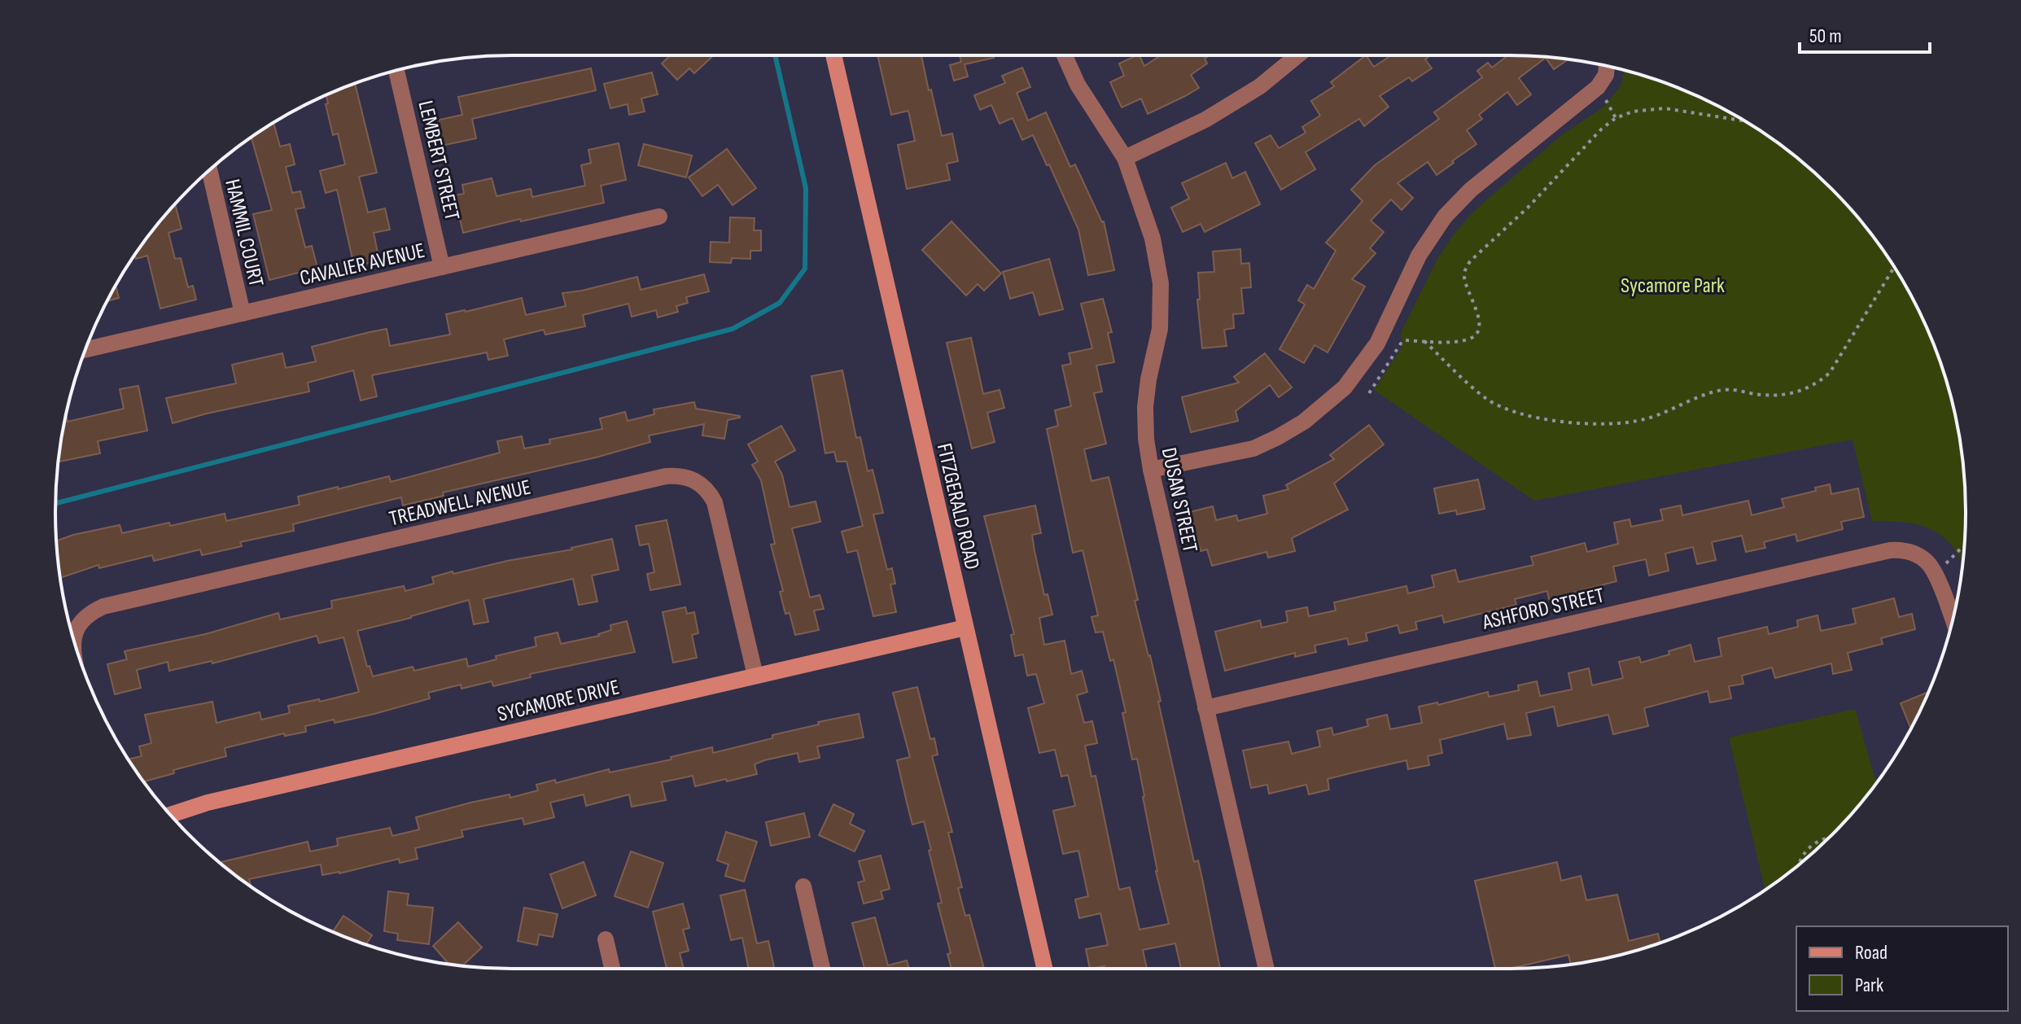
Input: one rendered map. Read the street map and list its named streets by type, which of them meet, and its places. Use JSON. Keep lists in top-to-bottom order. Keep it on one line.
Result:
{"streets":{"main road":["FITZGERALD ROAD","SYCAMORE DRIVE"],"street":["LEMBERT STREET","HAMMIL COURT","CAVALIER AVENUE","DUSAN STREET","TREADWELL AVENUE","ASHFORD STREET"]},"crossings":[["LEMBERT STREET","CAVALIER AVENUE"],["HAMMIL COURT","CAVALIER AVENUE"],["DUSAN STREET","ASHFORD STREET"],["TREADWELL AVENUE","SYCAMORE DRIVE"],["FITZGERALD ROAD","SYCAMORE DRIVE"]],"parks":["Sycamore Park"],"legend":["Road","Park"],"scale_bar":"50 m"}
